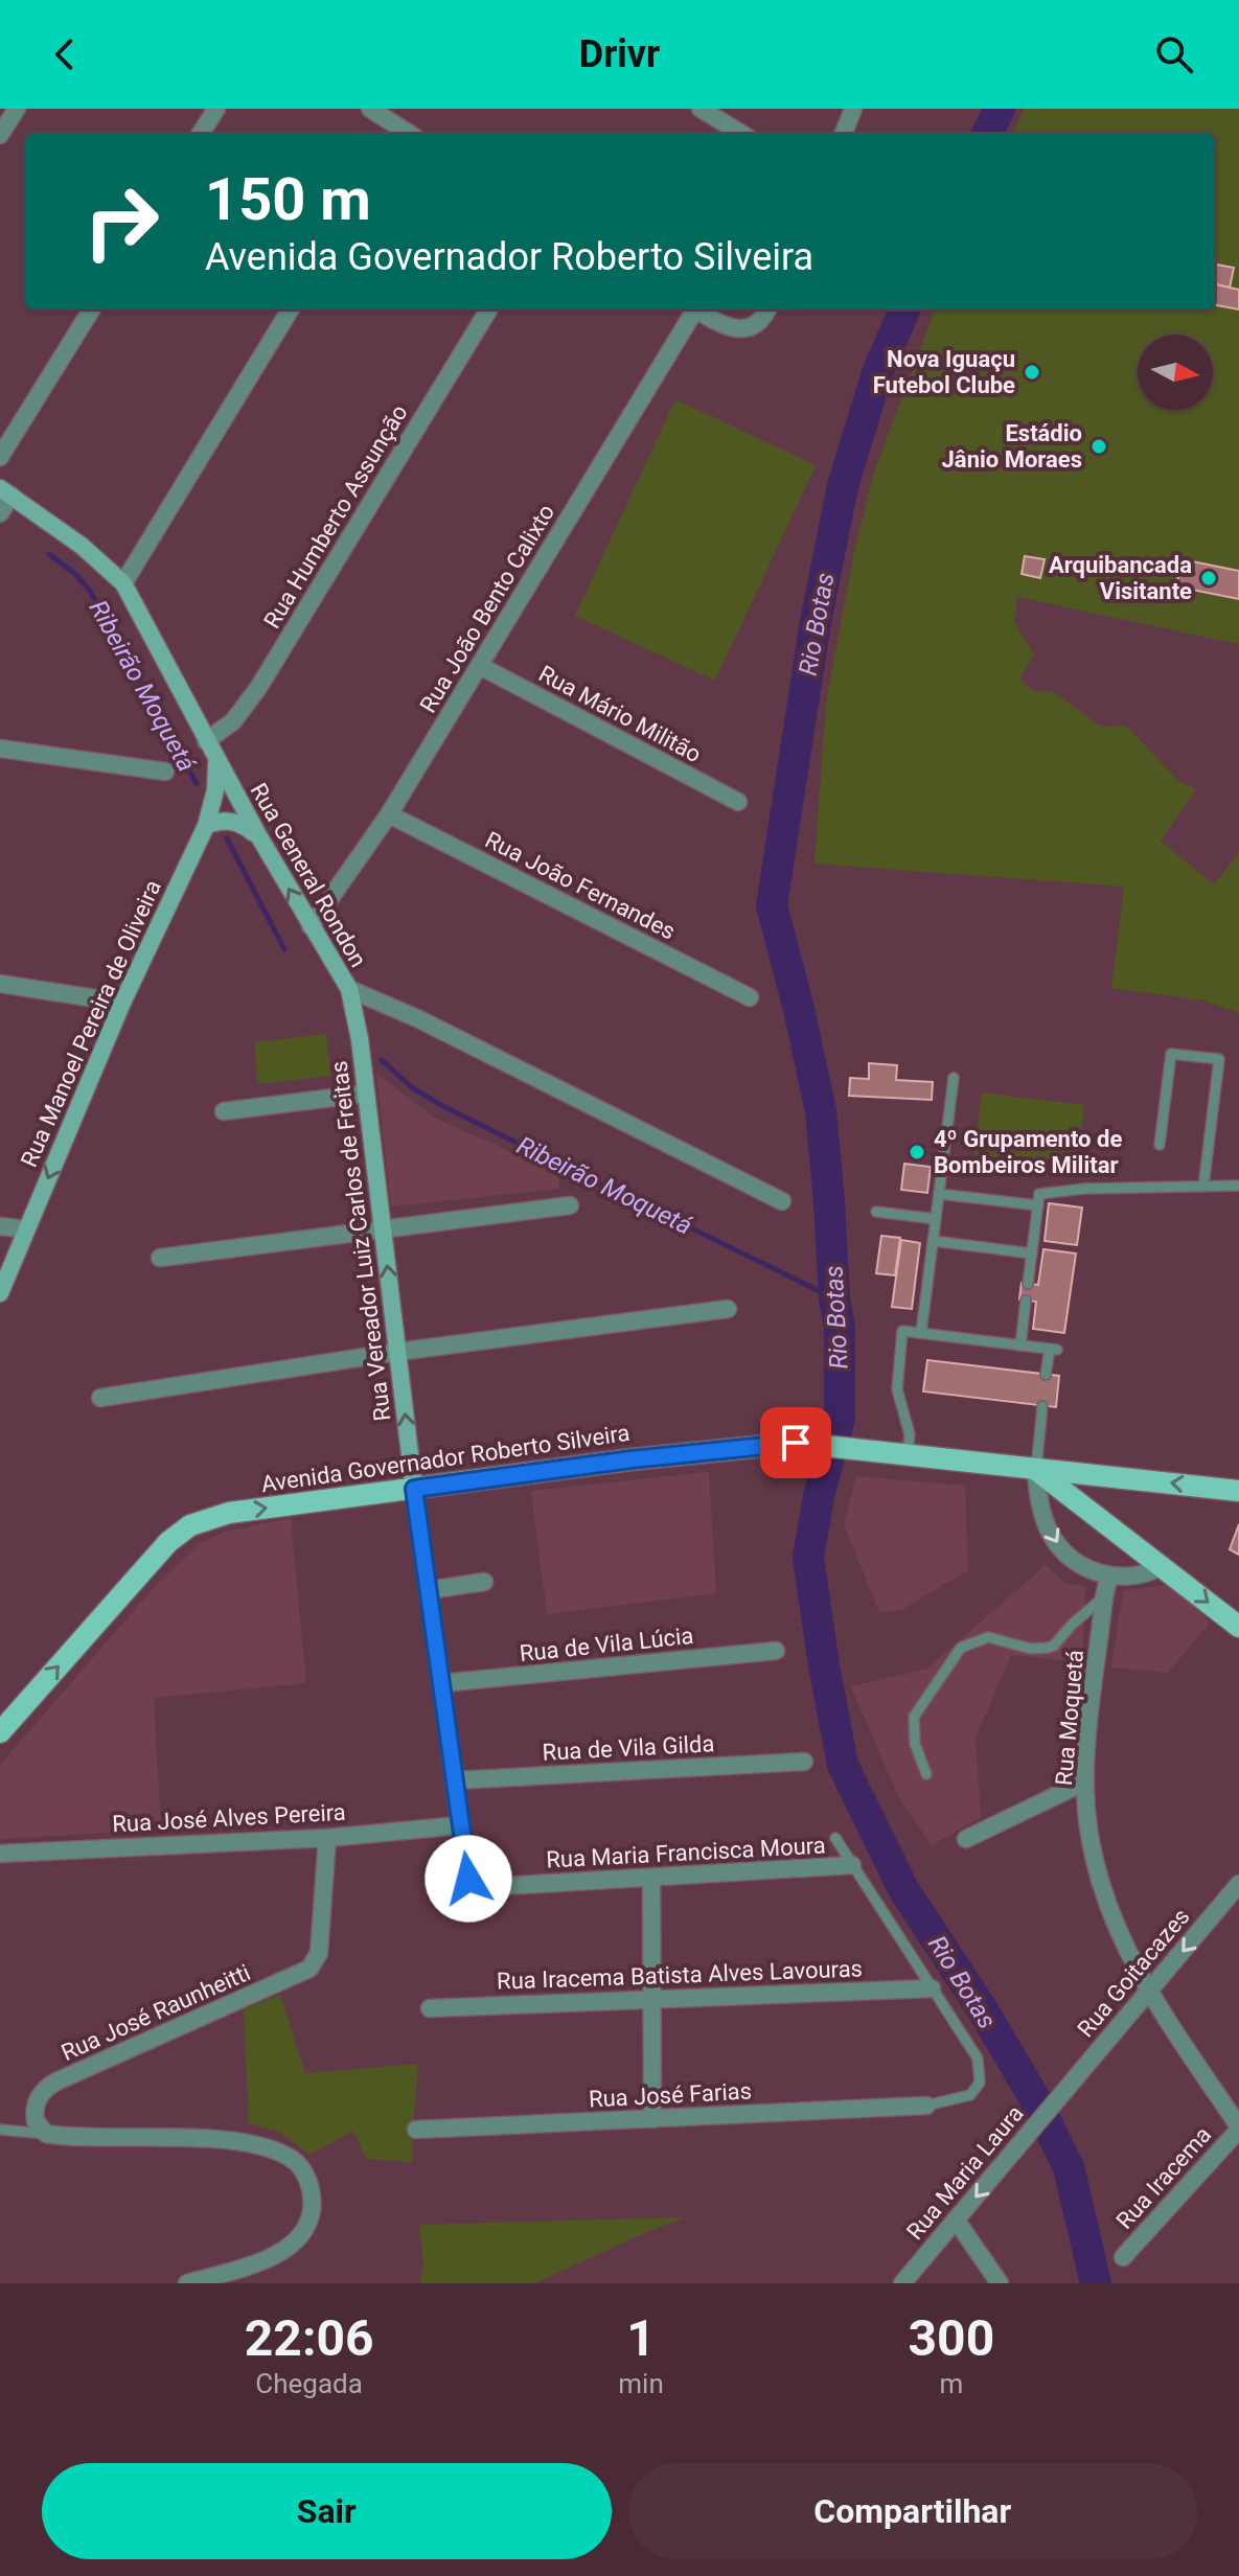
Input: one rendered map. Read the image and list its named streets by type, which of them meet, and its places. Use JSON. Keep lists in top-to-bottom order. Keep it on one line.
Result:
{"streets":{"main road":["Avenida Governador Roberto Silveira"],"street":["Rua Humberto Assunção","Rua João Bento Calixto","Rua Mário Militão","Rua General Rondon","Rua João Fernandes","Rua Manoel Pereira de Oliveira","Rua Vereador Luiz Carlos de Freitas","Rua de Vila Lúcia","Rua Moquetá","Rua de Vila Gilda","Rua José Alves Pereira","Rua Maria Francisca Moura","Rua Goitacazes","Rua Iracema Batista Alves Lavouras","Rua José Raunheitti","Rua José Farias","Rua Maria Laura","Rua Iracema"]},"crossings":[["Rua Humberto Assunção","Rua General Rondon"],["Rua João Bento Calixto","Rua Mário Militão"],["Rua João Bento Calixto","Rua General Rondon"],["Rua João Bento Calixto","Rua João Fernandes"],["Rua General Rondon","Rua Manoel Pereira de Oliveira"],["Rua General Rondon","Rua Vereador Luiz Carlos de Freitas"],["Rua Vereador Luiz Carlos de Freitas","Avenida Governador Roberto Silveira"],["Rua Vereador Luiz Carlos de Freitas","Rua Maria Francisca Moura"],["Avenida Governador Roberto Silveira","Rua Maria Francisca Moura"],["Rua de Vila Lúcia","Rua Maria Francisca Moura"],["Rua Moquetá","Rua Goitacazes"],["Rua Moquetá","Rua Iracema"],["Rua de Vila Gilda","Rua Maria Francisca Moura"],["Rua José Alves Pereira","Rua Maria Francisca Moura"],["Rua José Alves Pereira","Rua José Raunheitti"],["Rua Goitacazes","Rua Maria Laura"]],"one_way":["Rua Manoel Pereira de Oliveira","Rua Vereador Luiz Carlos de Freitas","Rua Goitacazes","Rua Maria Laura"],"water":["Rio Botas","Ribeirão Moquetá"],"places":["Nova Iguaçu Futebol Clube","Estádio Jânio Moraes","Arquibancada Visitante","4º Grupamento de Bombeiros Militar"],"north":"right","page":{"header":"Drivr","turn":["150 m","Avenida Governador Roberto Silveira"],"eta":["22:06","Chegada","1","min","300","m"],"buttons":["Sair","Compartilhar"]}}
